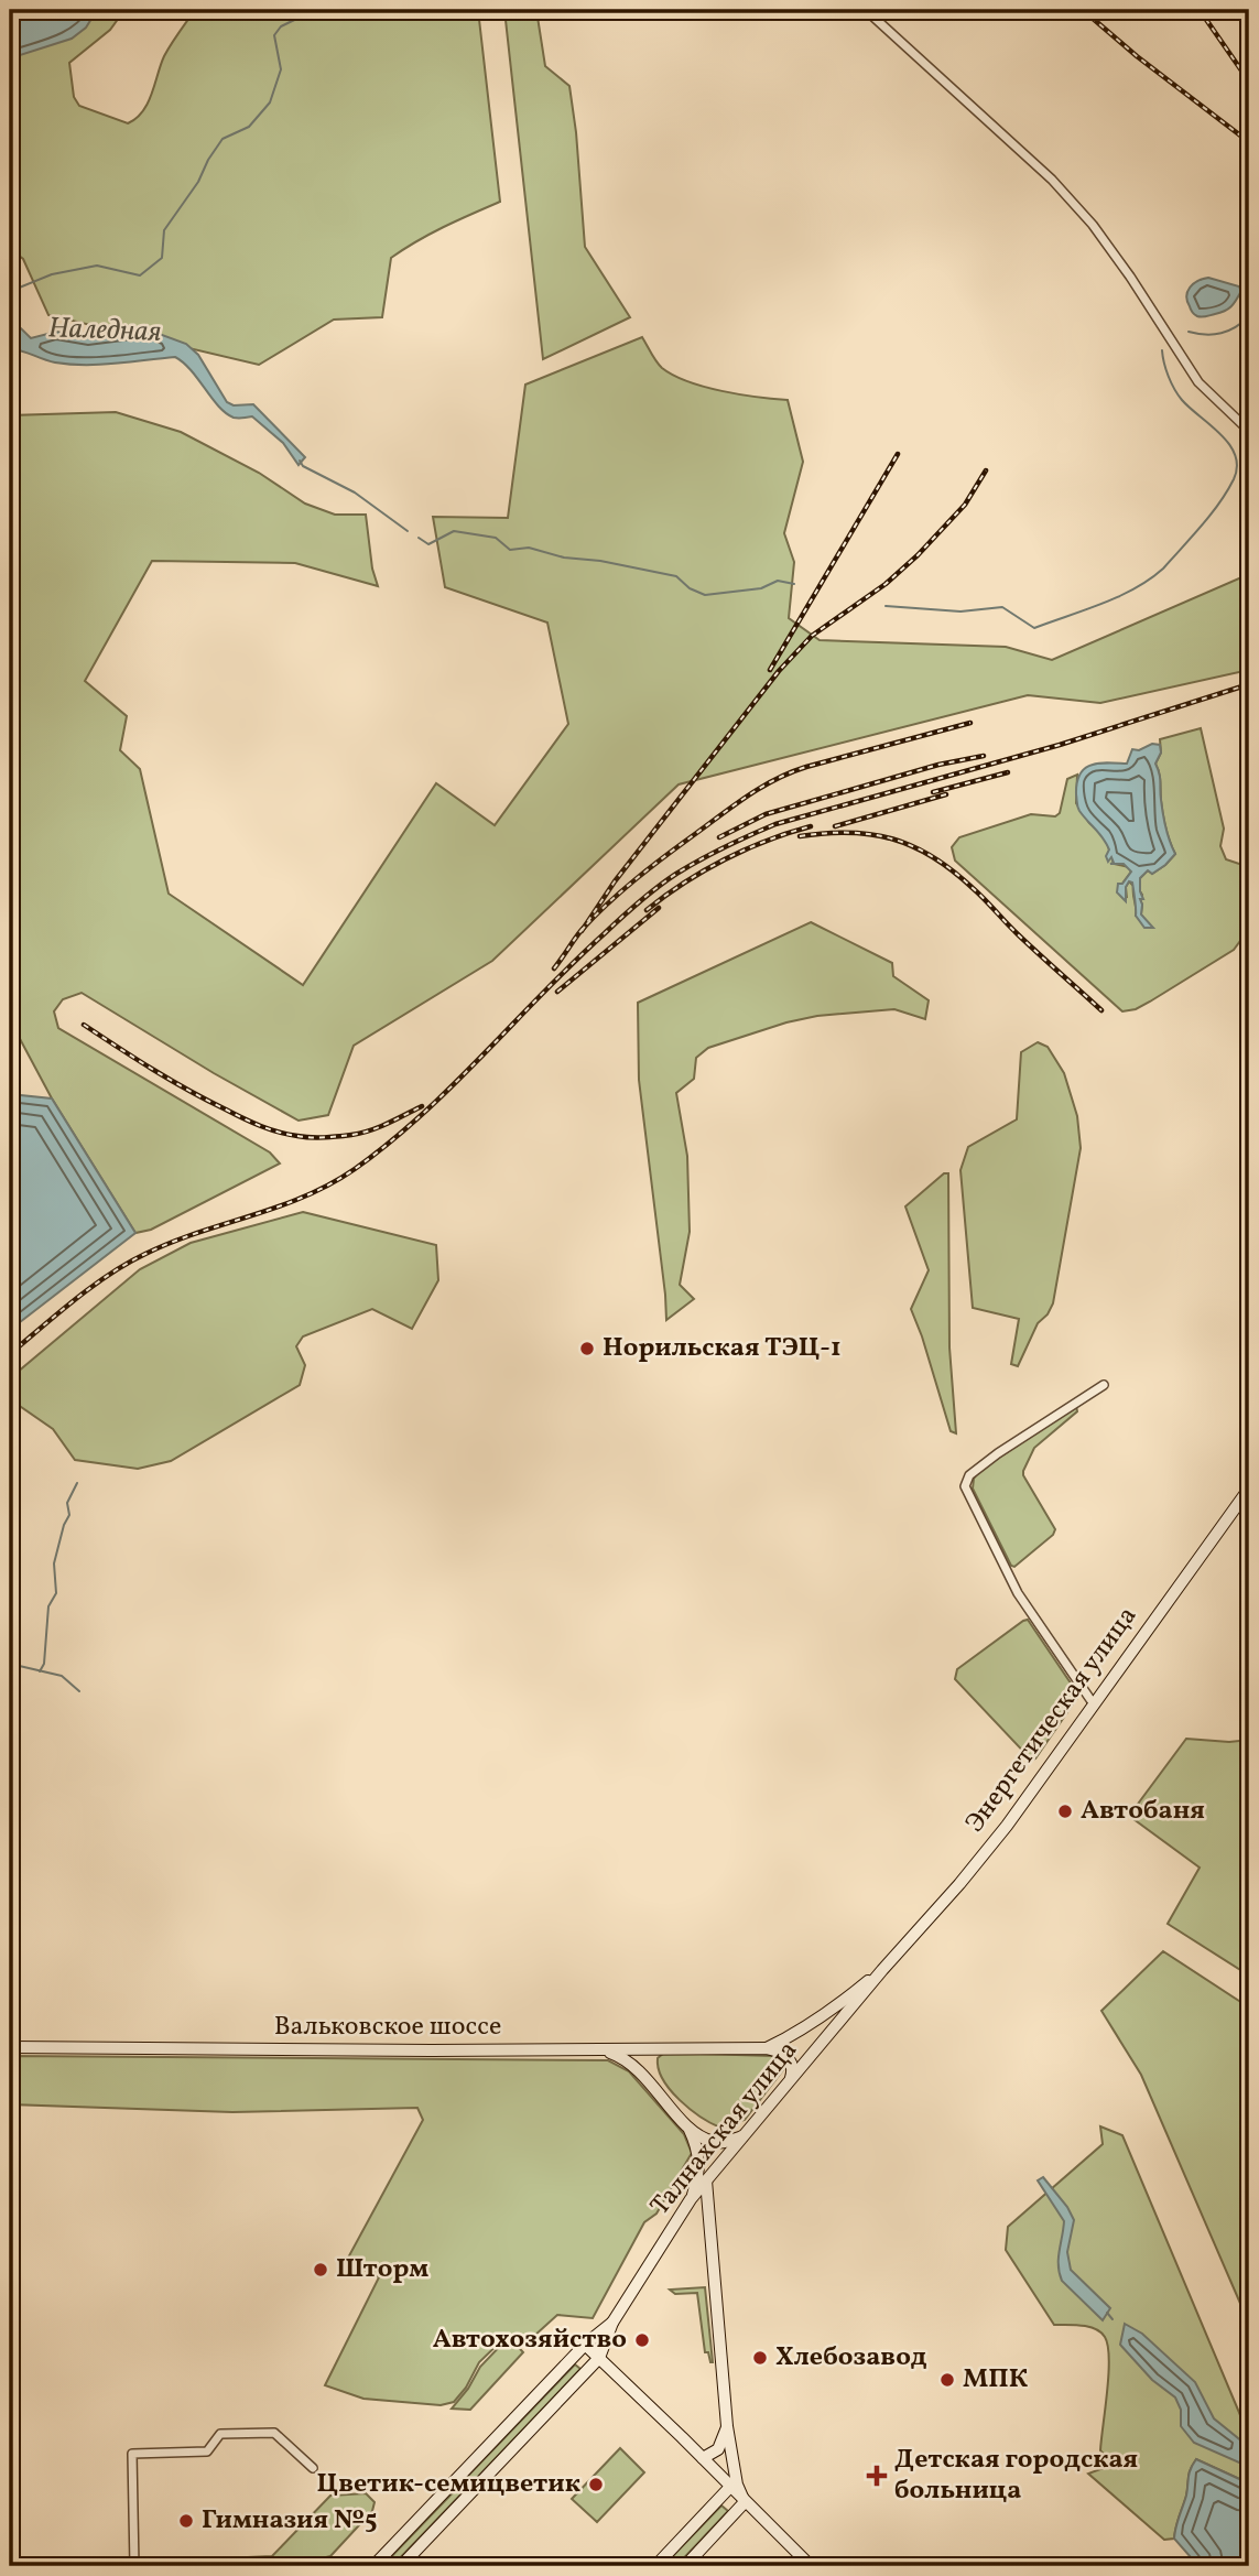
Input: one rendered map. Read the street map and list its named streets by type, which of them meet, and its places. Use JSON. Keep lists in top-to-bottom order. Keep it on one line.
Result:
{"streets":{"main road":["Энергетическая улица","Вальковское шоссе","Талнахская улица"]},"crossings":[["Энергетическая улица","Вальковское шоссе"],["Энергетическая улица","Талнахская улица"],["Вальковское шоссе","Талнахская улица"]],"water":["Наледная"],"places":{"other":["Норильская ТЭЦ-1","Автобаня","Шторм","Автохозяйство","Хлебозавод","МПК","Цветик-семицветик","Гимназия №5"],"health":["Детская городская больница"]}}
